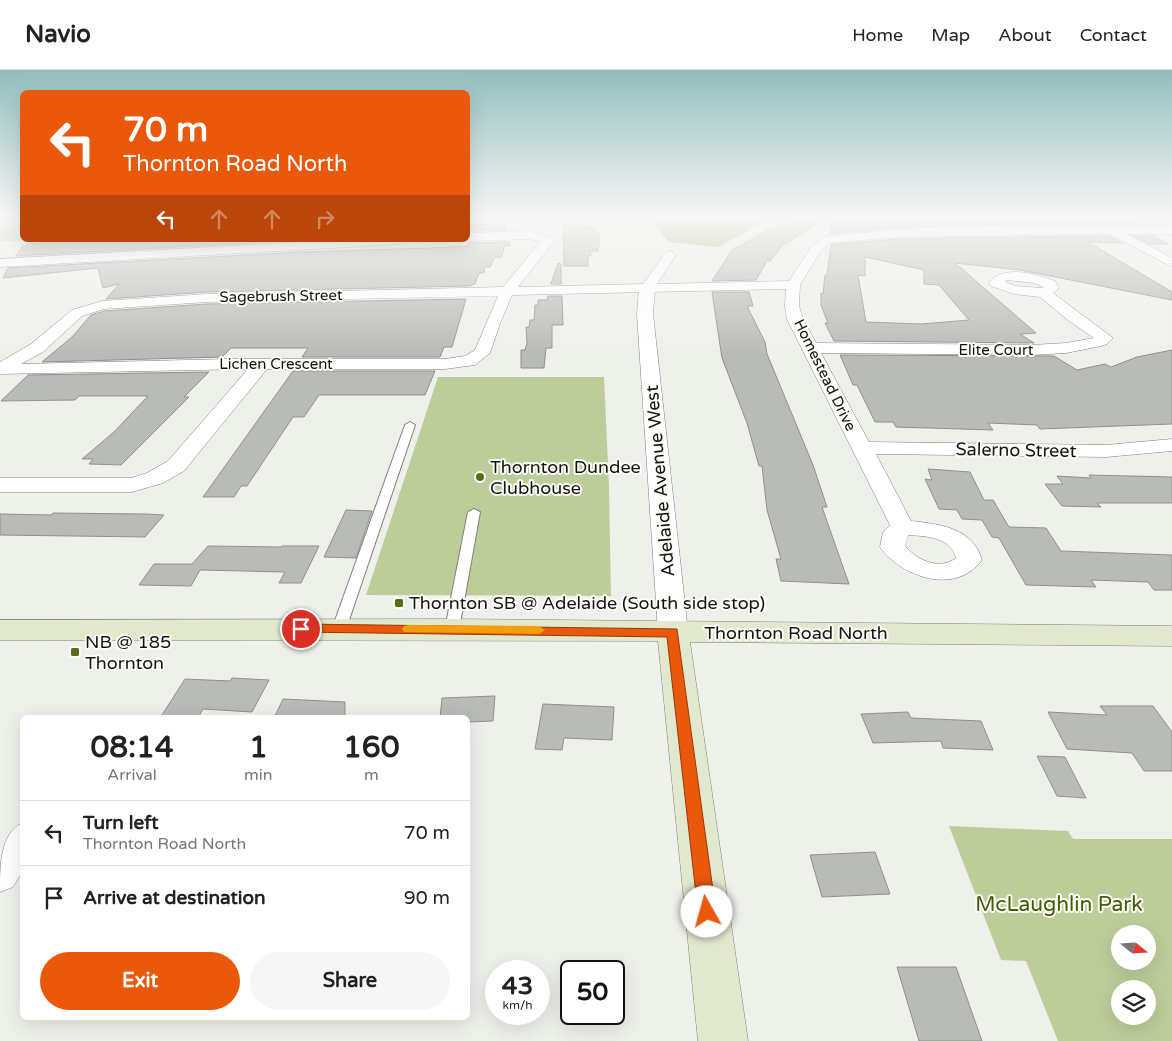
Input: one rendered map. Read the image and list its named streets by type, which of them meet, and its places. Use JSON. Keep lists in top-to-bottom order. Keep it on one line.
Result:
{"streets":{"main road":["Adelaide Avenue West","Thornton Road North"],"street":["Sagebrush Street","Elite Court","Lichen Crescent","Homestead Drive","Salerno Street"]},"crossings":[["Sagebrush Street","Lichen Crescent"],["Sagebrush Street","Homestead Drive"],["Sagebrush Street","Adelaide Avenue West"],["Elite Court","Homestead Drive"],["Homestead Drive","Salerno Street"],["Adelaide Avenue West","Thornton Road North"]],"parks":["McLaughlin Park"],"places":{"other":["Thornton Dundee Clubhouse"],"transit":["Thornton SB @ Adelaide (South side stop)","NB @ 185 Thornton"]},"north":"right","page":{"header":"Navio","nav":["Home","Map","About","Contact"],"turn":["70 m","Thornton Road North"],"eta":["08:14","Arrival","1","min","160","m"],"list":[{"name":"Turn left","note":"Thornton Road North","value":"70 m"},{"name":"Arrive at destination","value":"90 m"}],"buttons":["Exit","Share"],"speed":"43 km/h","limit":"50"}}
